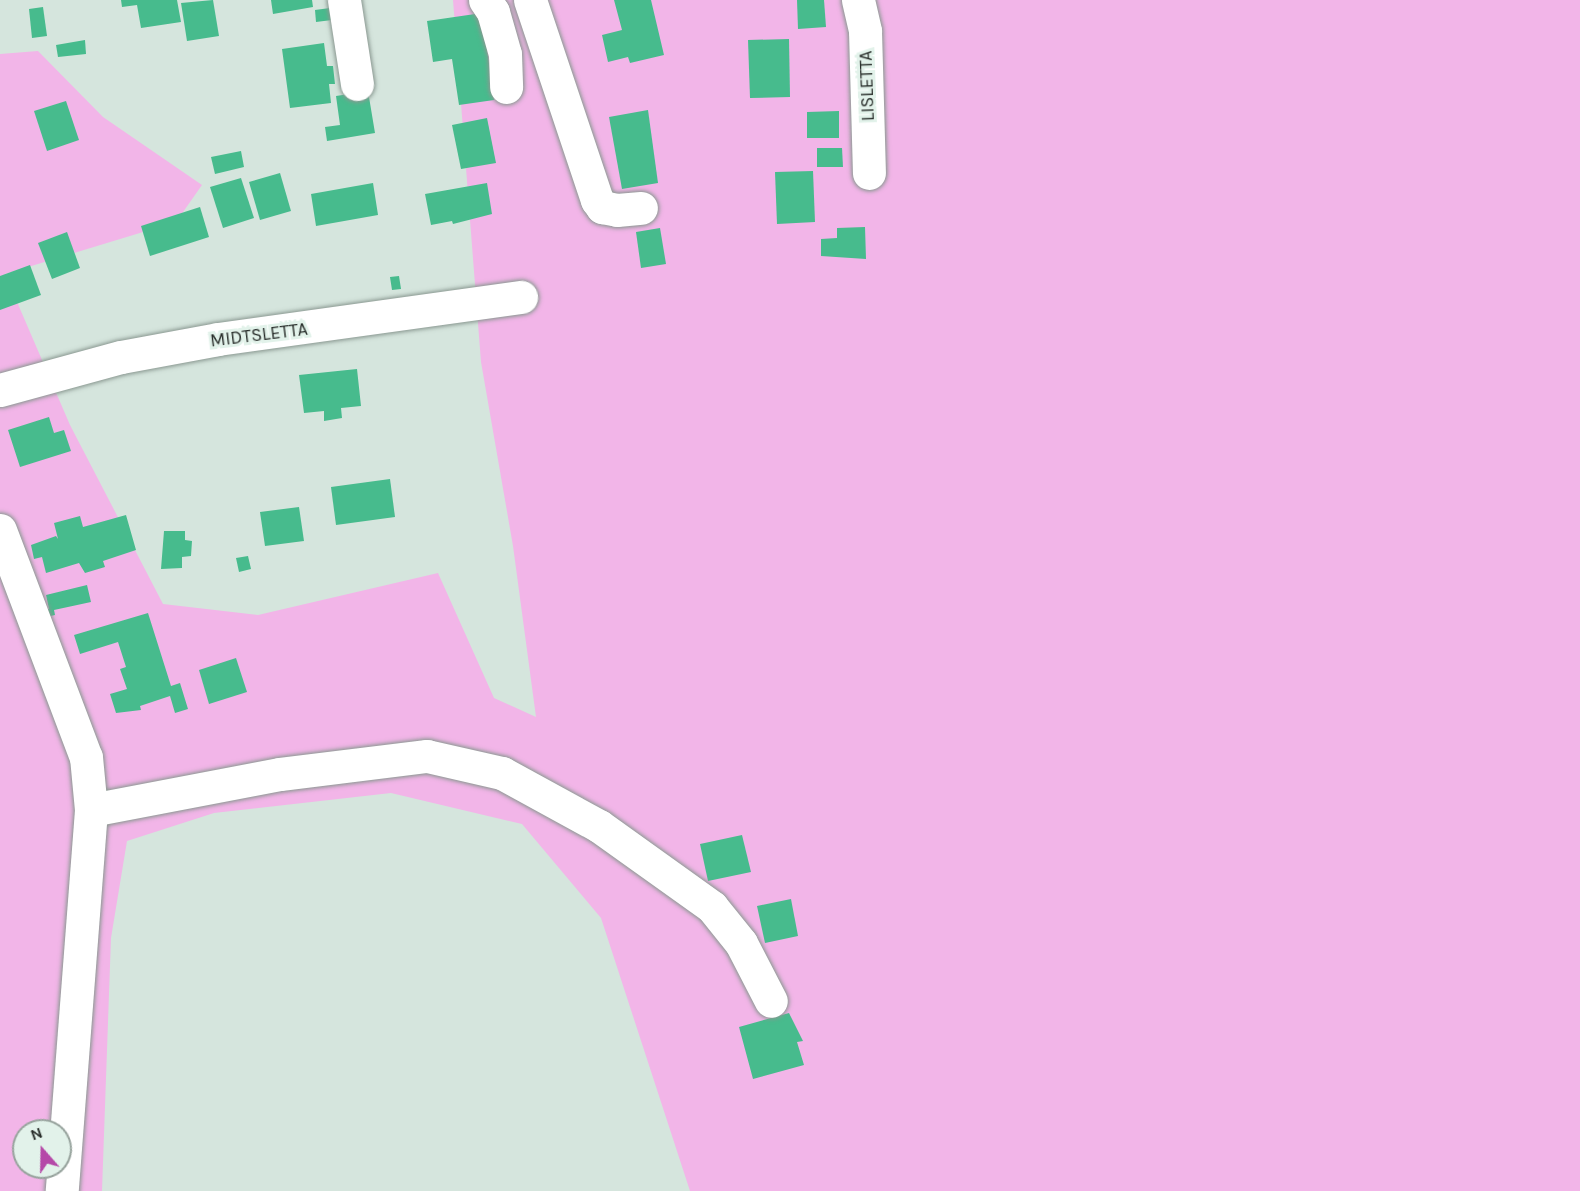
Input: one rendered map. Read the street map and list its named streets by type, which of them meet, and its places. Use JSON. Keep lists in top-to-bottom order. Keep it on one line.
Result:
{"streets":{"lane":["LISLETTA","MIDTSLETTA"]},"north":"top"}
